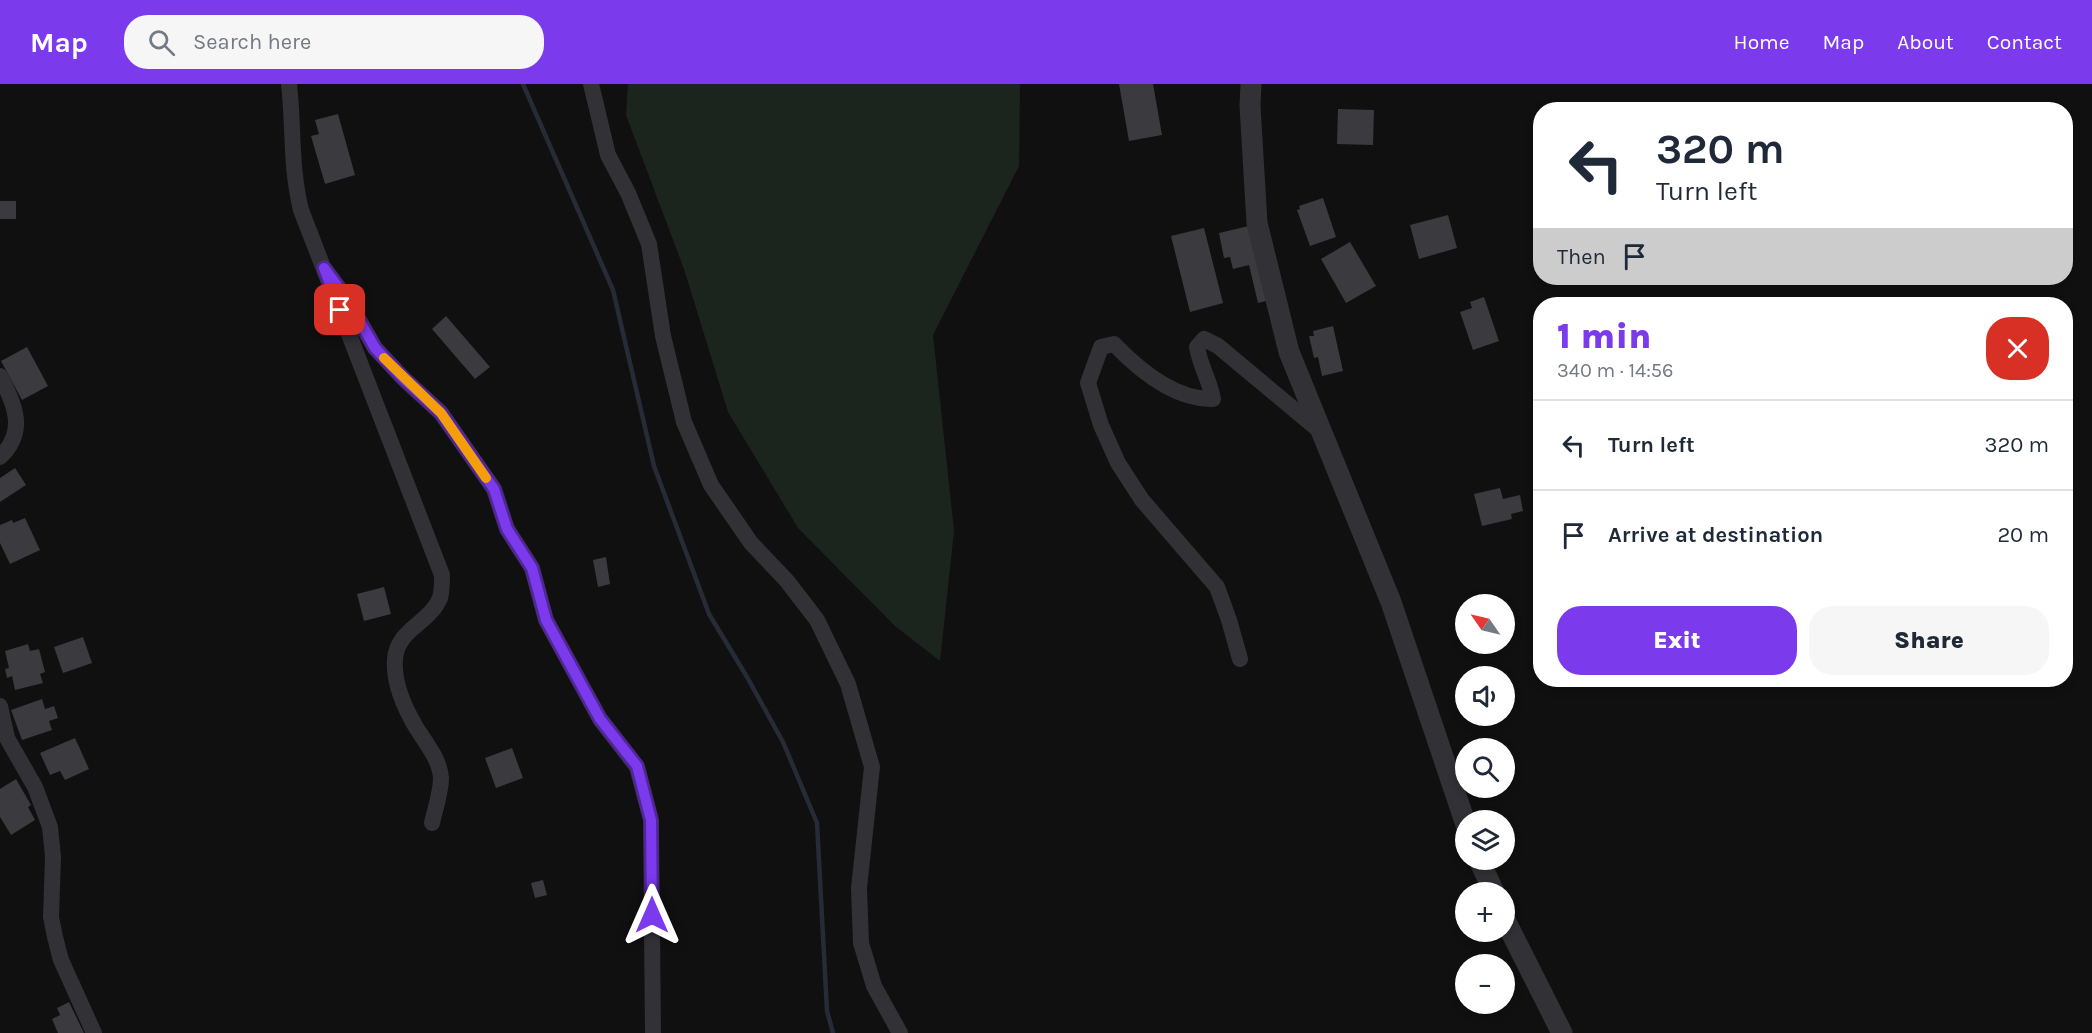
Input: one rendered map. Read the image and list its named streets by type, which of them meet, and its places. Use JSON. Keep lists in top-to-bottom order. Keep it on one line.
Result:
{"north":"top left","page":{"header":"Map","search":"Search here","nav":["Home","Map","About","Contact"],"turn":["320 m","Turn left"],"then":"Then","heading":["1 min","340 m · 14:56"],"list":[{"name":"Turn left","value":"320 m"},{"name":"Arrive at destination","value":"20 m"}],"map_buttons":["+","−"],"buttons":["Exit","Share"]}}
